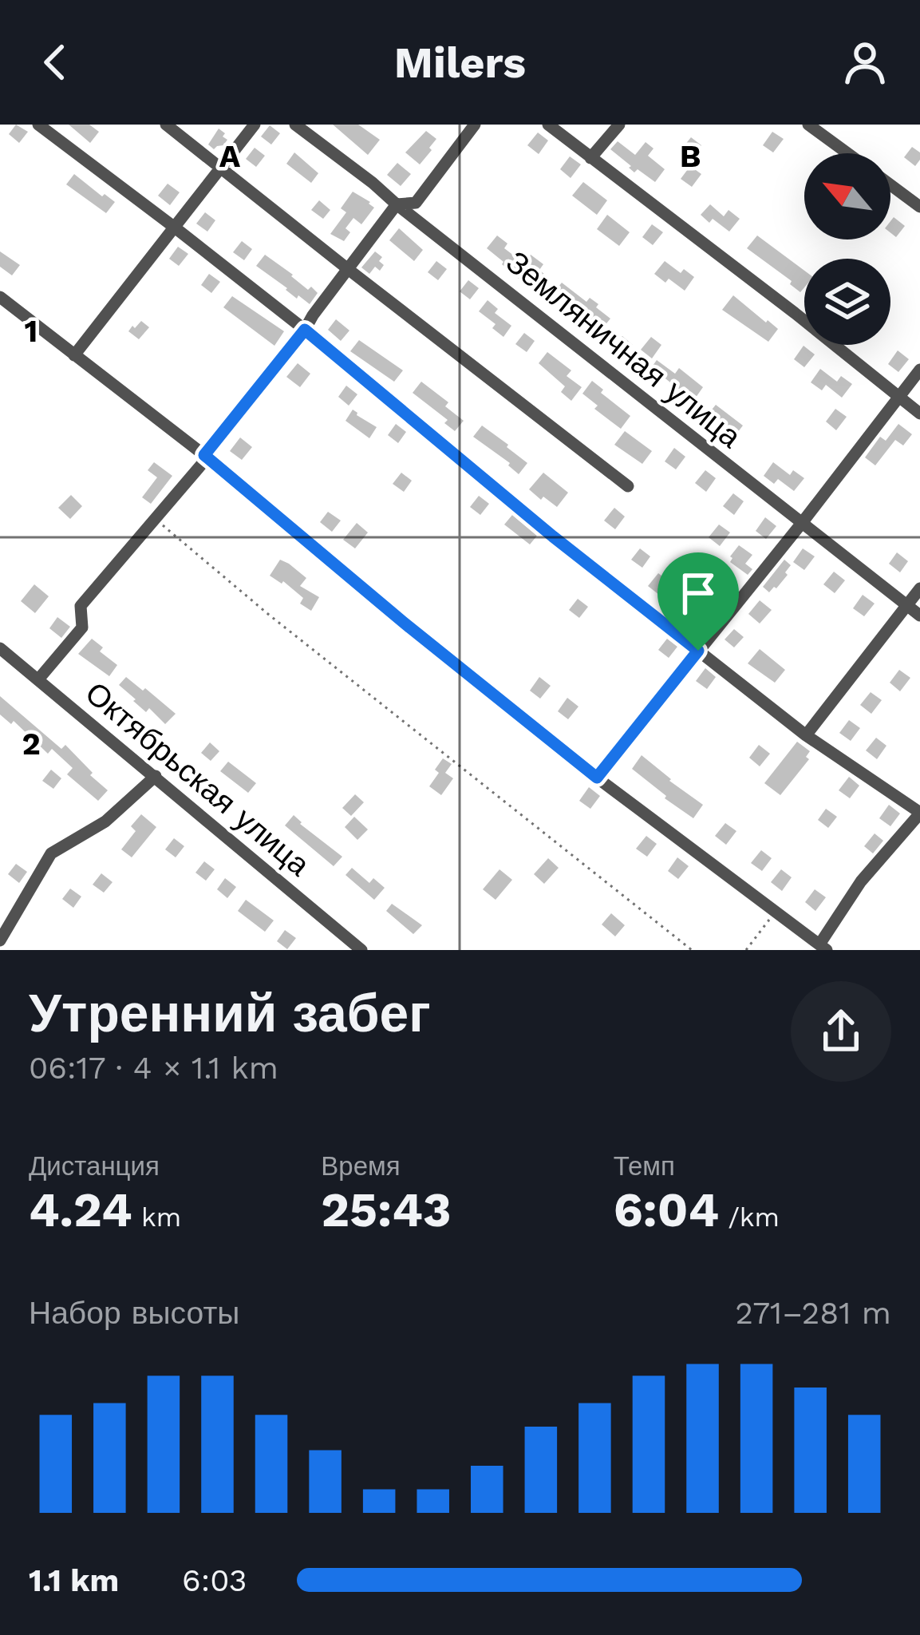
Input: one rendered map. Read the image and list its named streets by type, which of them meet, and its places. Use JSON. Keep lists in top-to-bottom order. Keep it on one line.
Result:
{"streets":{"street":["Земляничная улица","Октябрьская улица"]},"north":"top left","page":{"header":"Milers","heading":["Утренний забег","06:17 · 4 × 1.1 km"],"stats":[["Дистанция","4.24 km"],["Время","25:43"],["Темп","6:04 /km"]],"chart":["Набор высоты","271–281 m"],"list":[{"name":"1.1 km","note":"6:03"}]},"grid":{"columns":["A","B"],"rows":["1","2"]}}
